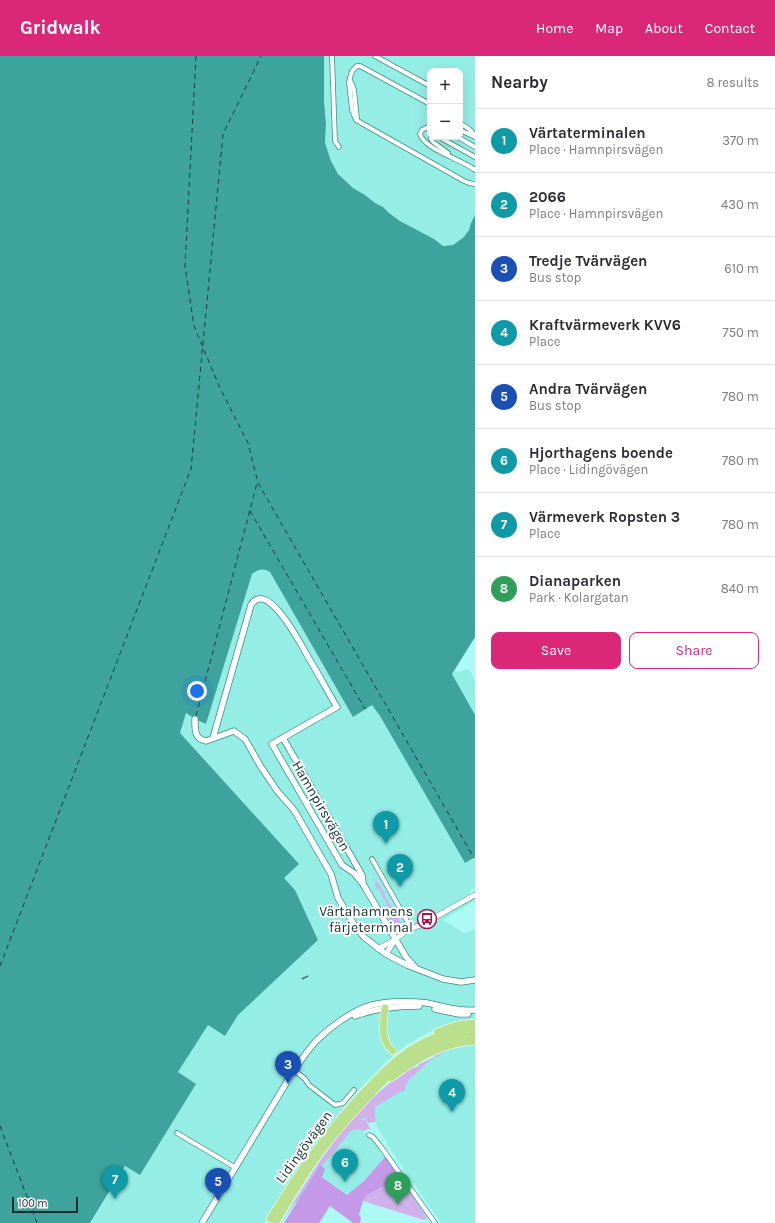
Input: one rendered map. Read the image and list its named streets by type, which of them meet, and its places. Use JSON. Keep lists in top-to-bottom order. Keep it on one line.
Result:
{"streets":{"highway":["Lidingövägen"],"main road":["Hamnpirsvägen"]},"places":{"bus stop":["Värtahamnens färjeterminal"]},"scale_bar":"100 m","page":{"header":"Gridwalk","nav":["Home","Map","About","Contact"],"heading":["Nearby","8 results"],"map_buttons":["+","−"],"list":[{"mark":"1","name":"Värtaterminalen","note":"Place · Hamnpirsvägen","value":"370 m"},{"mark":"2","name":"2066","note":"Place · Hamnpirsvägen","value":"430 m"},{"mark":"3","name":"Tredje Tvärvägen","note":"Bus stop","value":"610 m"},{"mark":"4","name":"Kraftvärmeverk KVV6","note":"Place","value":"750 m"},{"mark":"5","name":"Andra Tvärvägen","note":"Bus stop","value":"780 m"},{"mark":"6","name":"Hjorthagens boende","note":"Place · Lidingövägen","value":"780 m"},{"mark":"7","name":"Värmeverk Ropsten 3","note":"Place","value":"780 m"},{"mark":"8","name":"Dianaparken","note":"Park · Kolargatan","value":"840 m"}],"buttons":["Save","Share"],"pins":["1","2","3","4","6","7","5","8"],"scale":"100 m"}}
